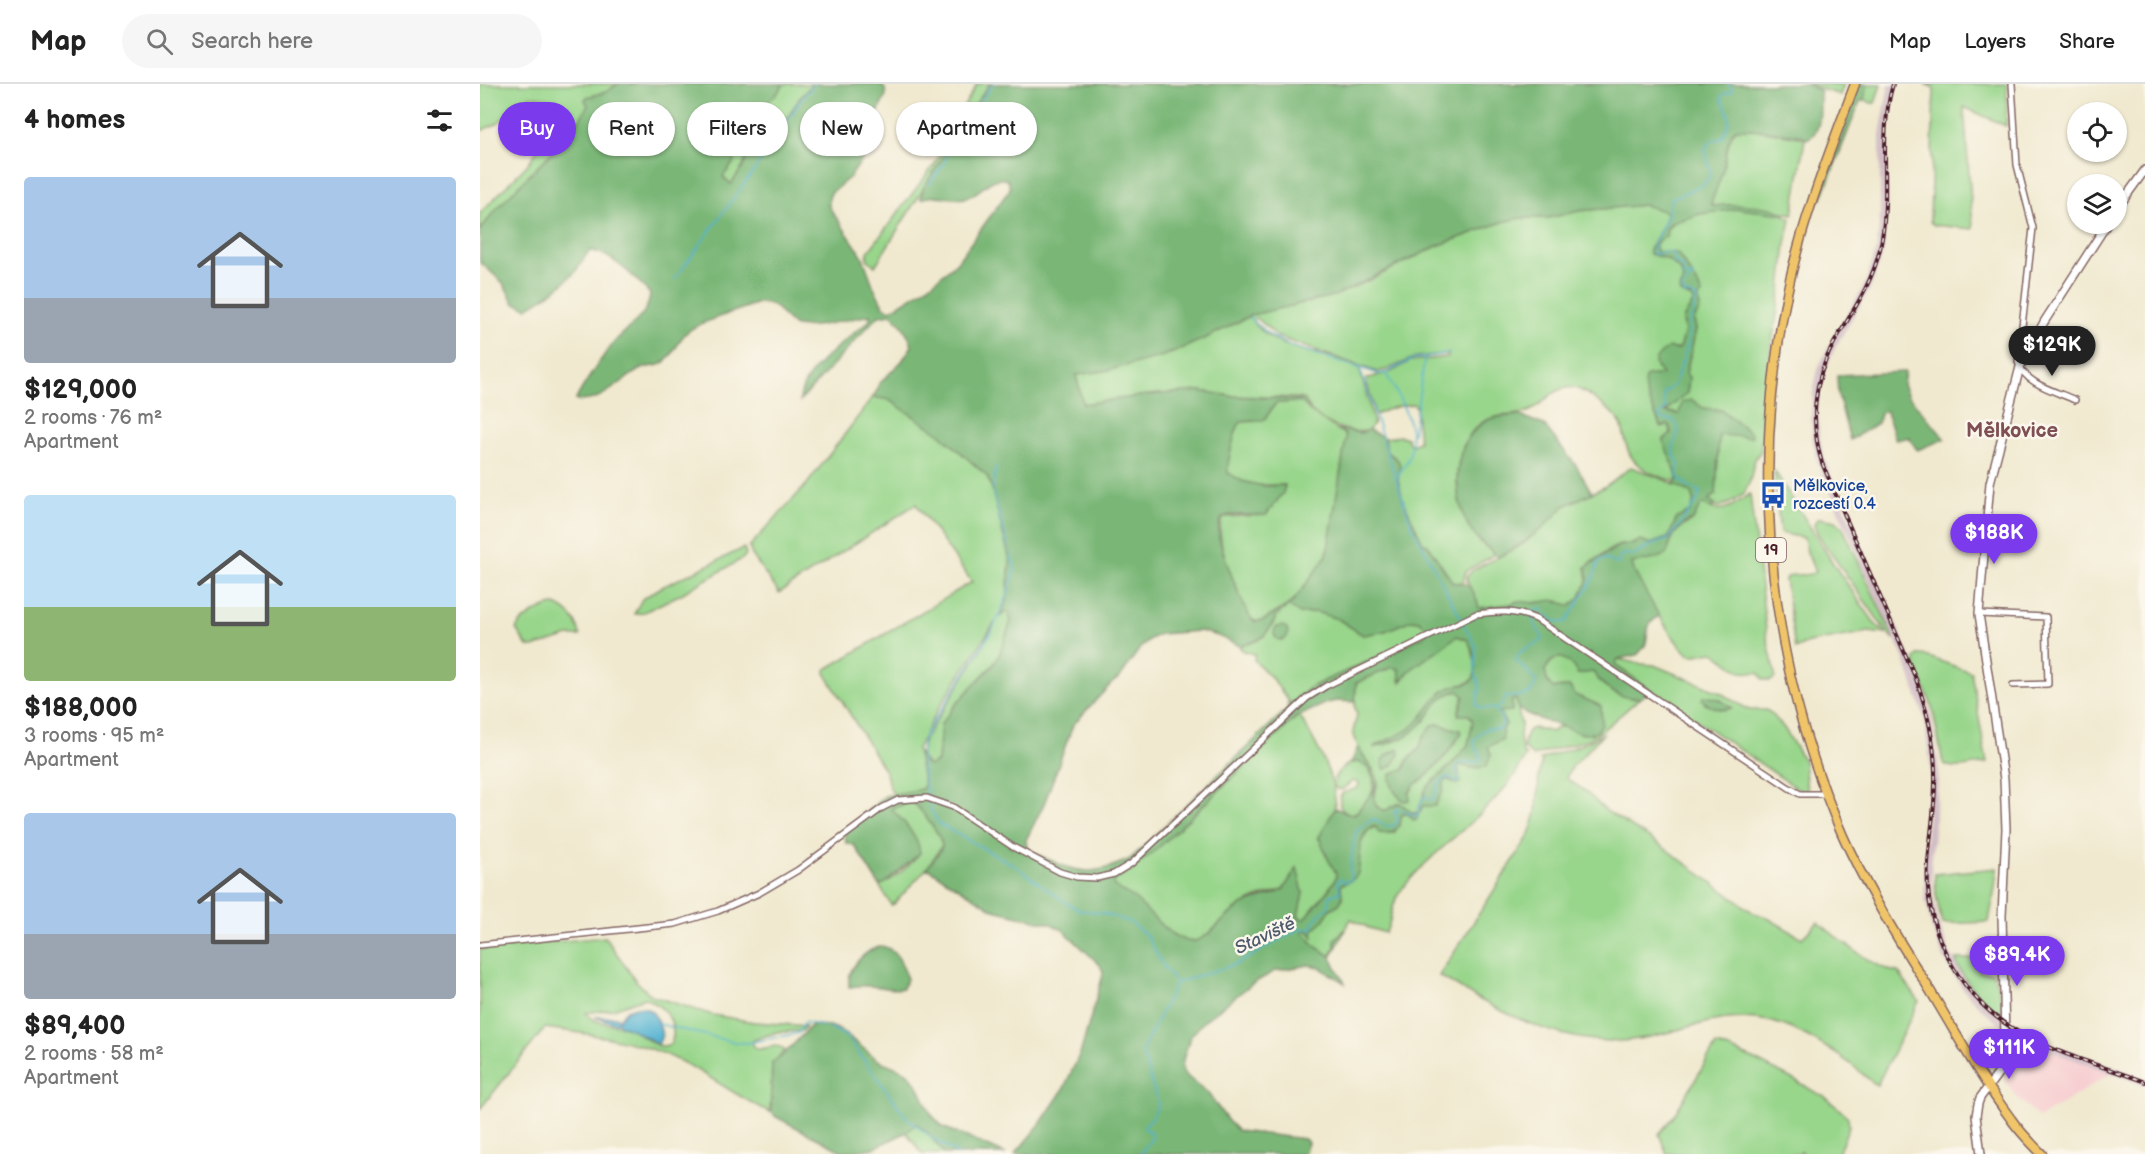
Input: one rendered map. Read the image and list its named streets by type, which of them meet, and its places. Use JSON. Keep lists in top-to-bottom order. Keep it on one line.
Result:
{"streets":{"main road":["19"]},"districts":["Mělkovice"],"water":["Staviště"],"places":{"bus stop":["Mělkovice, rozcestí 0.4"]},"page":{"header":"Map","search":"Search here","nav":["Map","Layers","Share"],"heading":"4 homes","chip":["Buy","Rent","Filters","New","Apartment"],"list":[{"name":"$129,000","note":"2 rooms · 76 m² · Apartment"},{"name":"$188,000","note":"3 rooms · 95 m² · Apartment"},{"name":"$89,400","note":"2 rooms · 58 m² · Apartment"}],"price":["$129K","$188K","$89.4K","$111K"]}}
